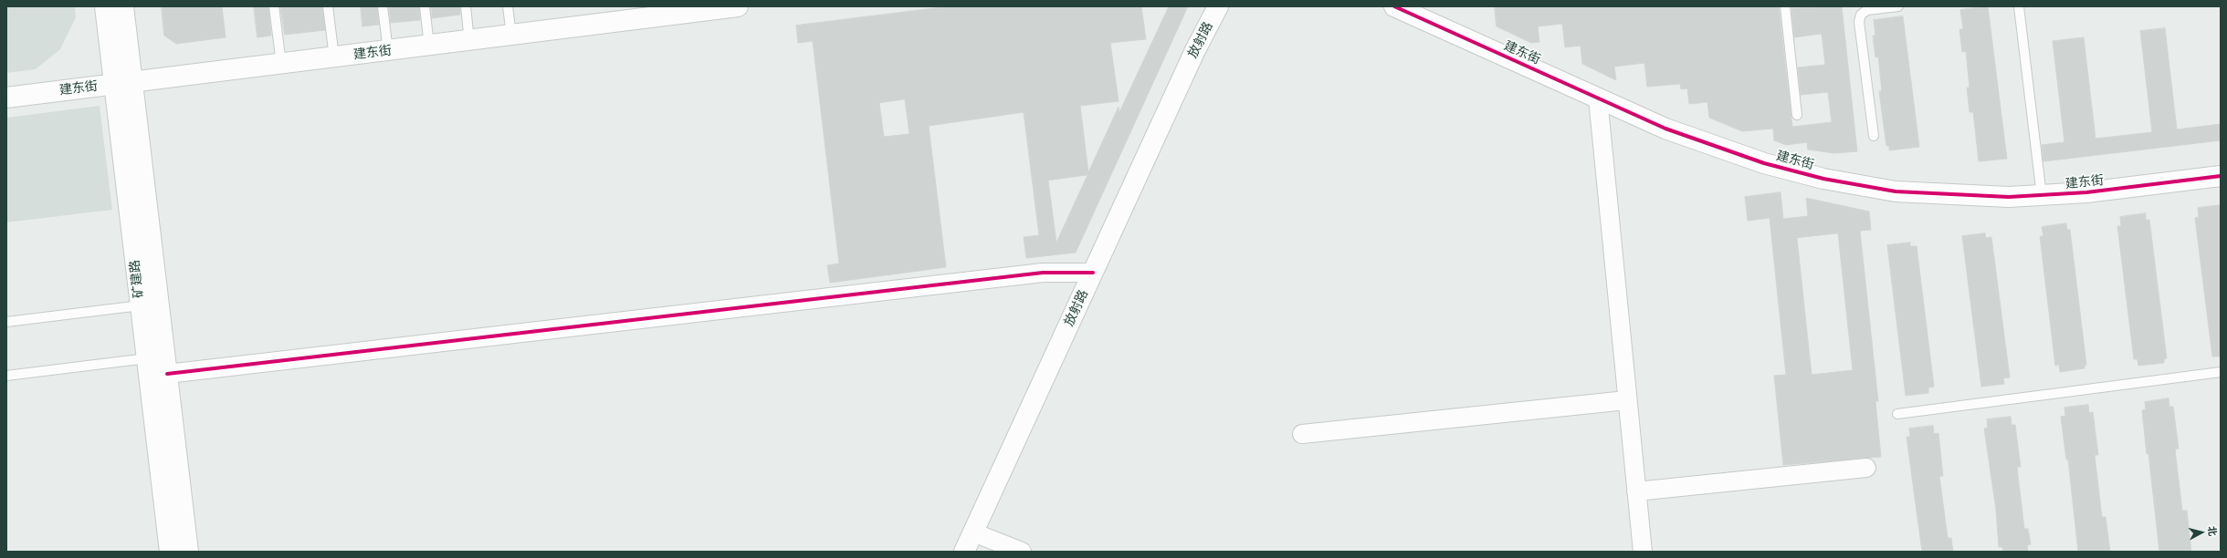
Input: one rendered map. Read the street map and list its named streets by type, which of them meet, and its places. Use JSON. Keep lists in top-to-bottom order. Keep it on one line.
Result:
{"streets":{"street":["放射路","建东街","矿建路"]},"crossings":[["建东街","矿建路"]],"north":"right"}
